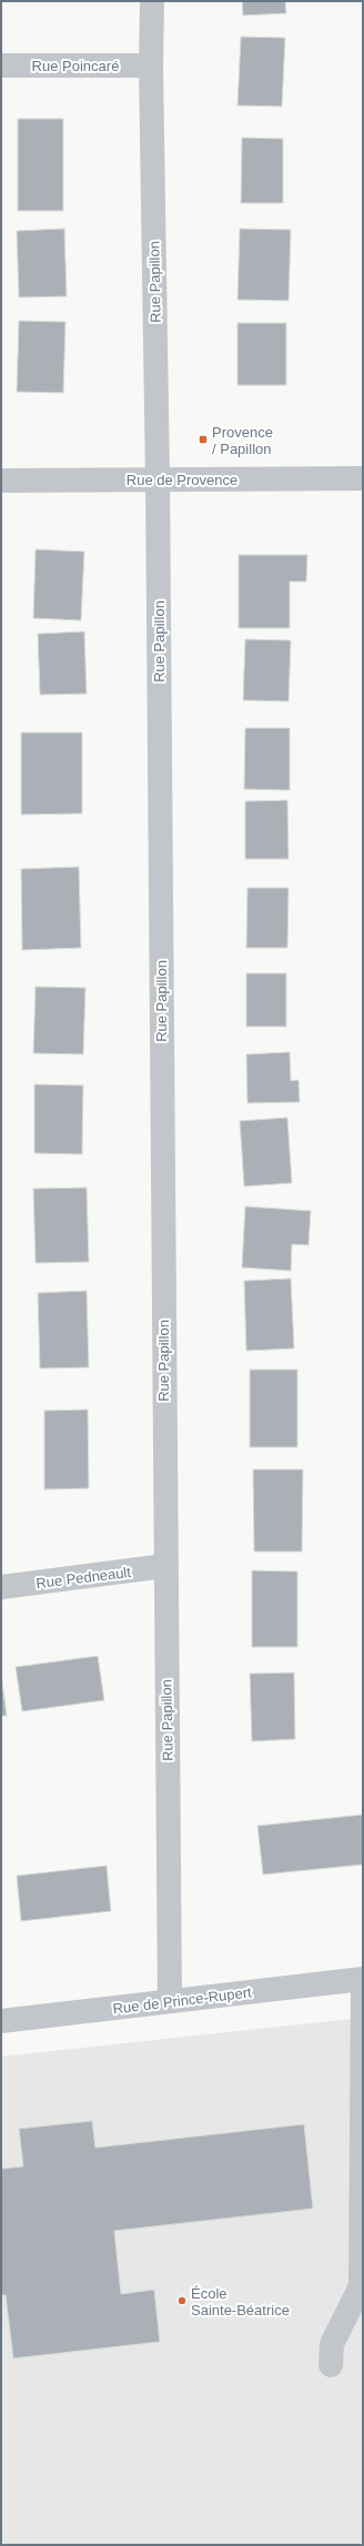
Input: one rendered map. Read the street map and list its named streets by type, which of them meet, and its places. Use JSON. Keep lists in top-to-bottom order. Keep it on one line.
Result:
{"streets":{"street":["Rue Poincaré","Rue Papillon","Rue de Provence","Rue Pedneault","Rue de Prince-Rupert"]},"crossings":[["Rue Poincaré","Rue Papillon"],["Rue Papillon","Rue de Provence"],["Rue Papillon","Rue Pedneault"],["Rue Papillon","Rue de Prince-Rupert"]],"places":{"transit":["Provence / Papillon"],"other":["École Sainte-Béatrice"]}}
